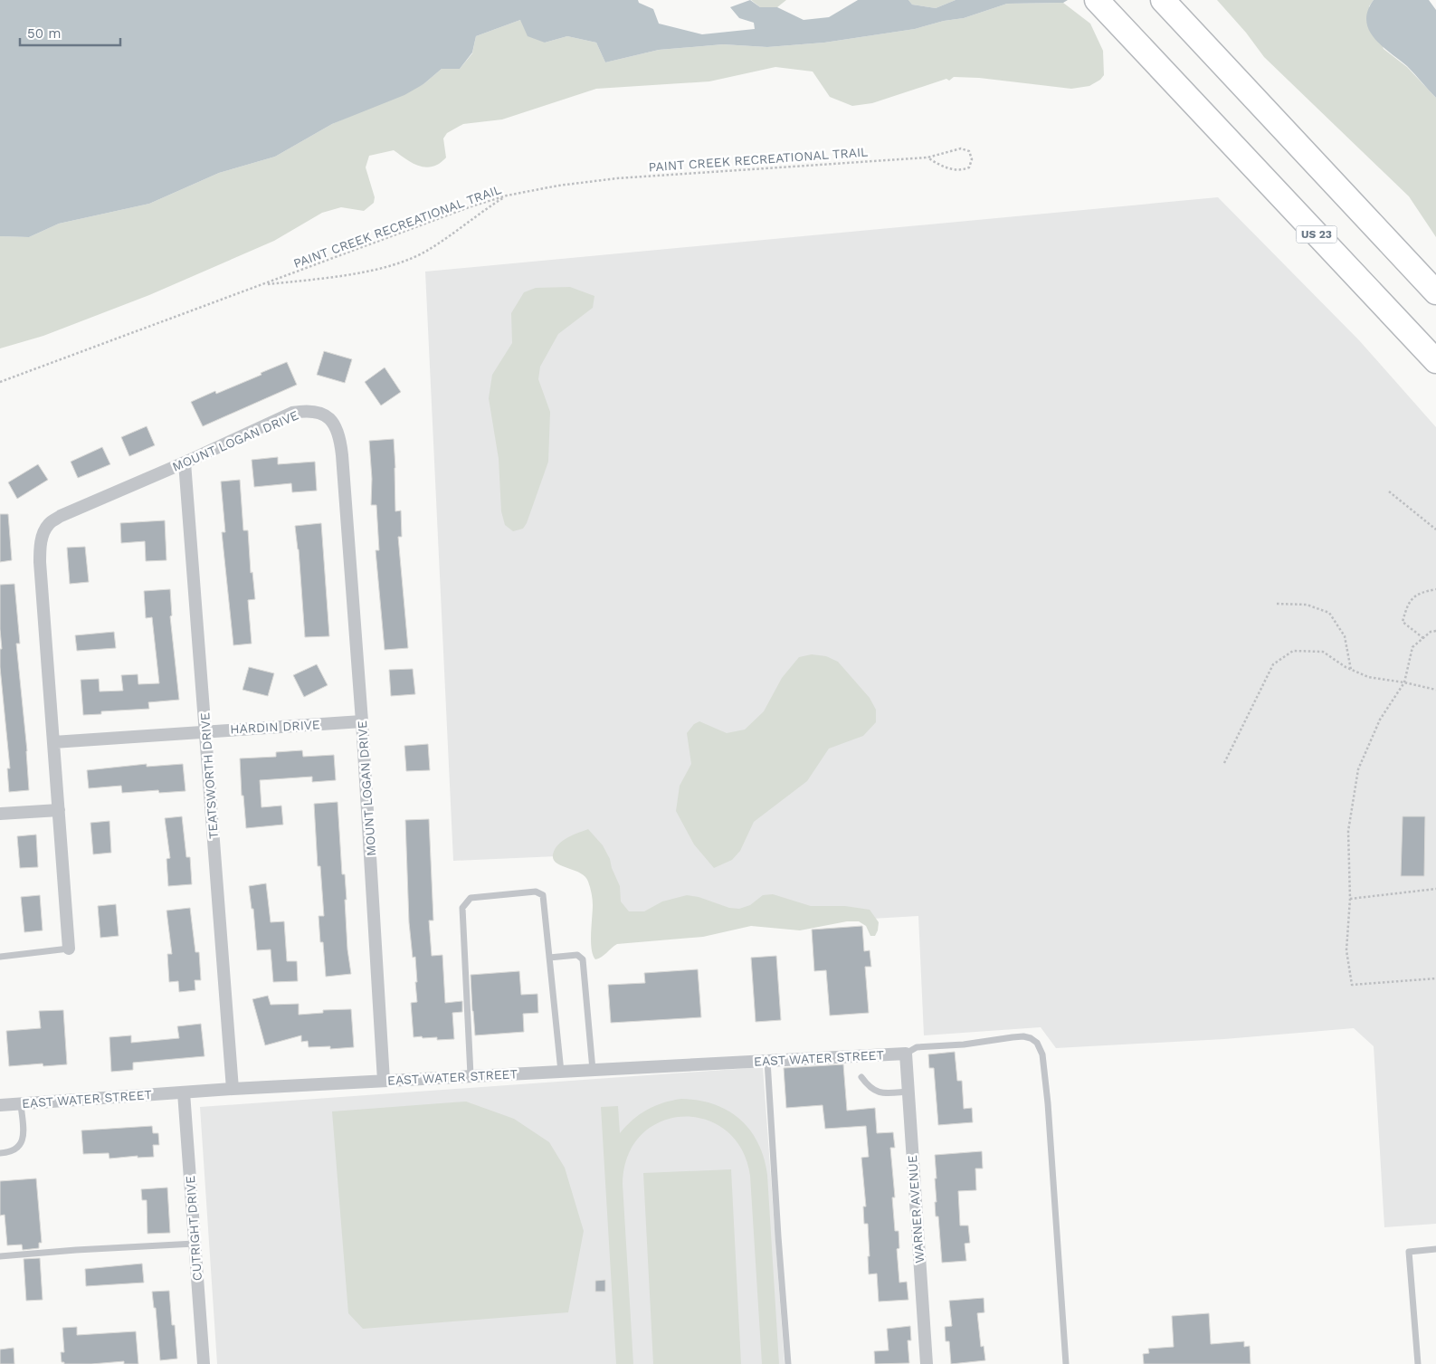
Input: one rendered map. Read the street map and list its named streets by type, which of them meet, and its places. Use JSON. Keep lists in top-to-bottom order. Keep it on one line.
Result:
{"streets":{"highway":["US 23"],"street":["MOUNT LOGAN DRIVE","HARDIN DRIVE","TEATSWORTH DRIVE","EAST WATER STREET","WARNER AVENUE","CUTRIGHT DRIVE"],"path":["PAINT CREEK RECREATIONAL TRAIL"]},"crossings":[["MOUNT LOGAN DRIVE","HARDIN DRIVE"],["MOUNT LOGAN DRIVE","TEATSWORTH DRIVE"],["MOUNT LOGAN DRIVE","EAST WATER STREET"],["HARDIN DRIVE","TEATSWORTH DRIVE"],["TEATSWORTH DRIVE","EAST WATER STREET"],["EAST WATER STREET","WARNER AVENUE"],["EAST WATER STREET","CUTRIGHT DRIVE"]],"scale_bar":"50 m"}
